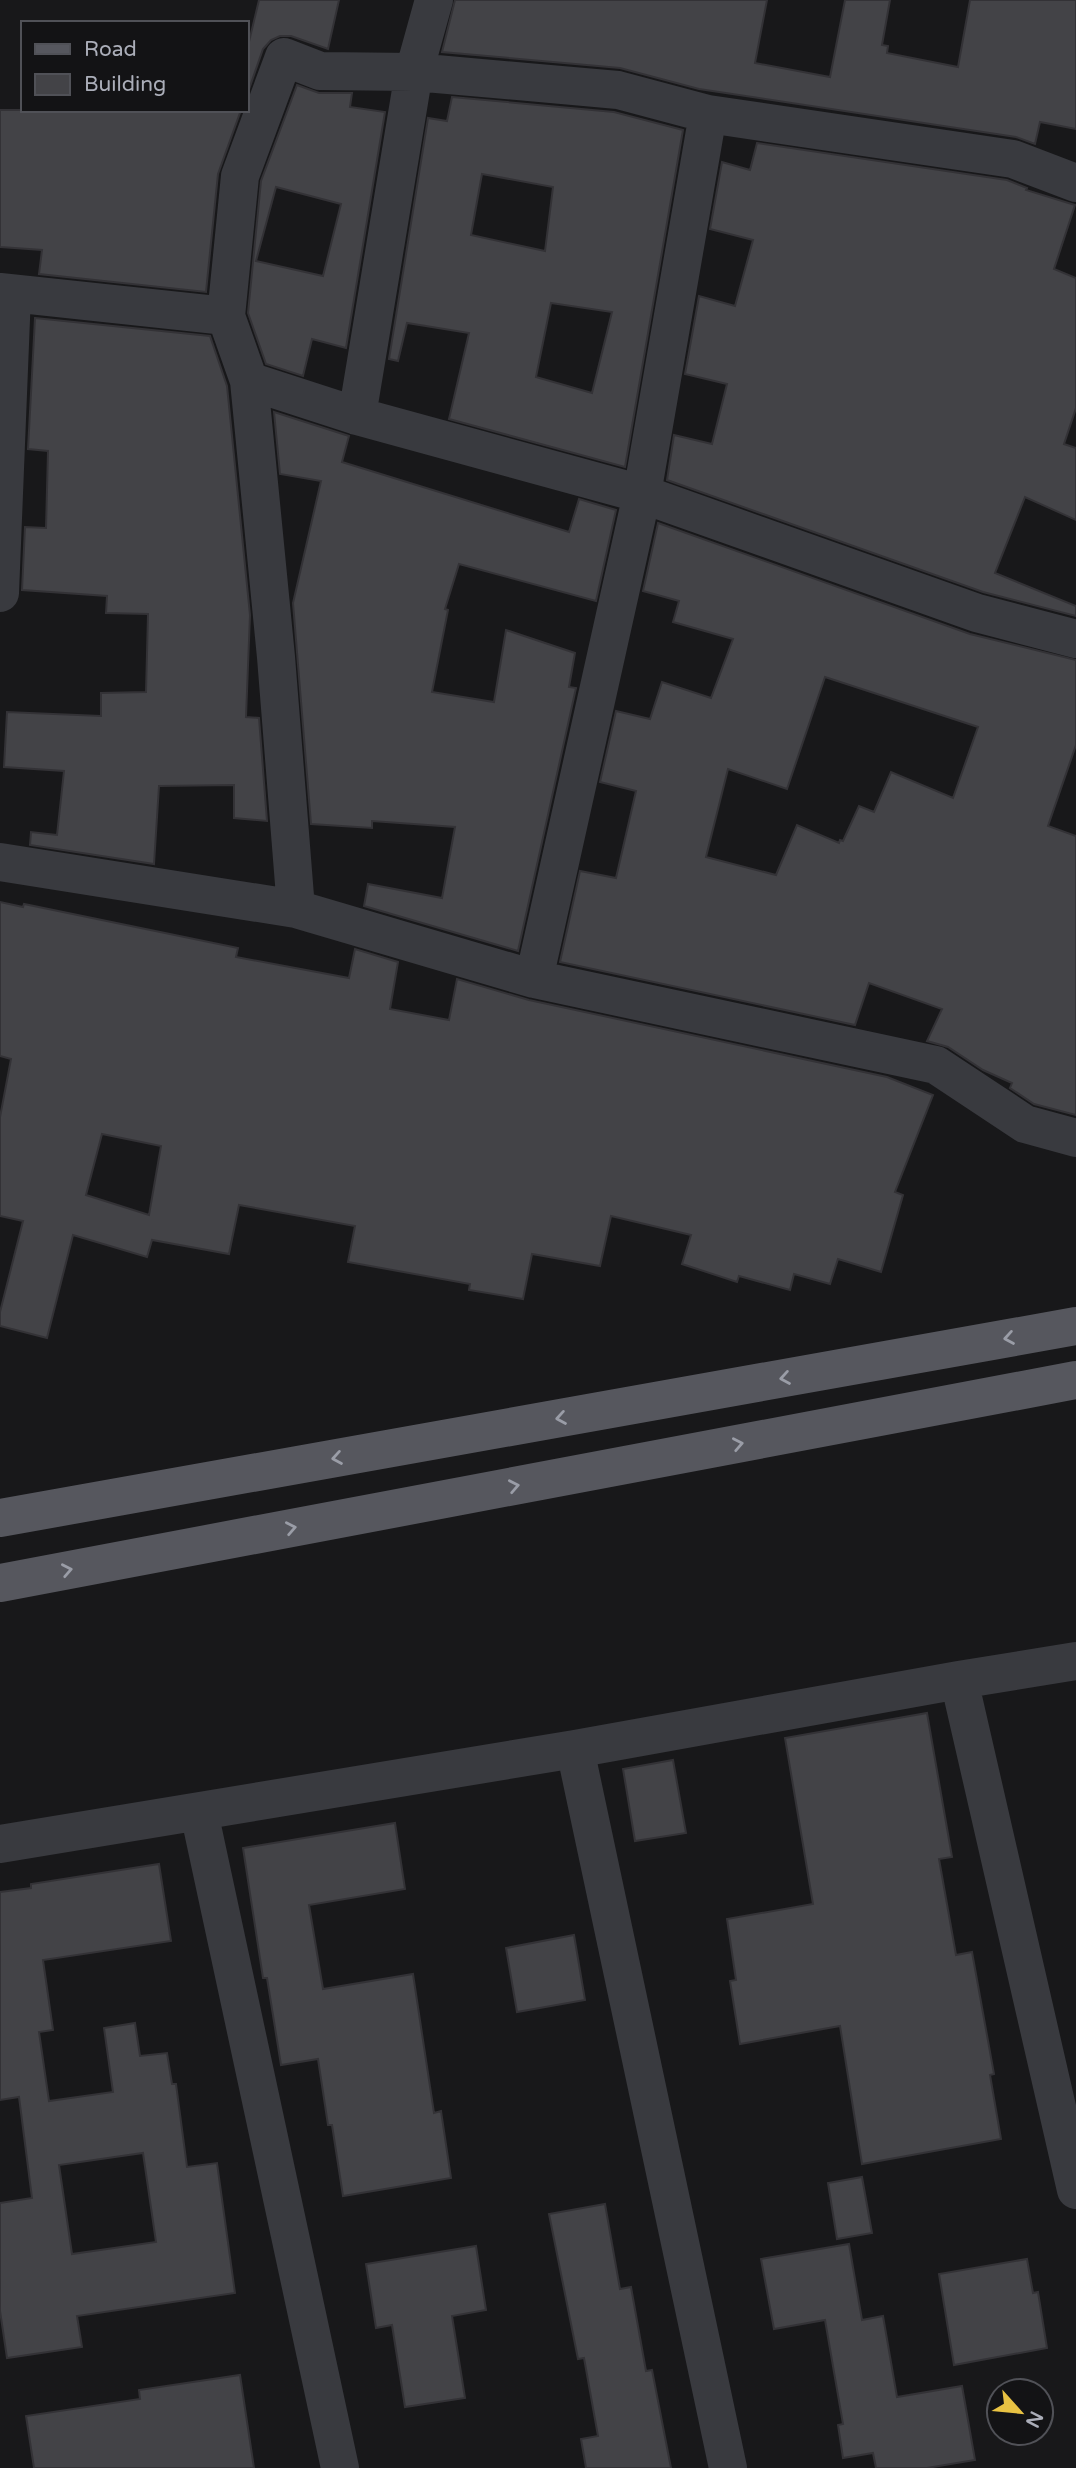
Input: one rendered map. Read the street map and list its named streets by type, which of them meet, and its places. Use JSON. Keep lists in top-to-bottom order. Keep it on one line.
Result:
{"legend":["Road","Building"],"north":"bottom right"}
